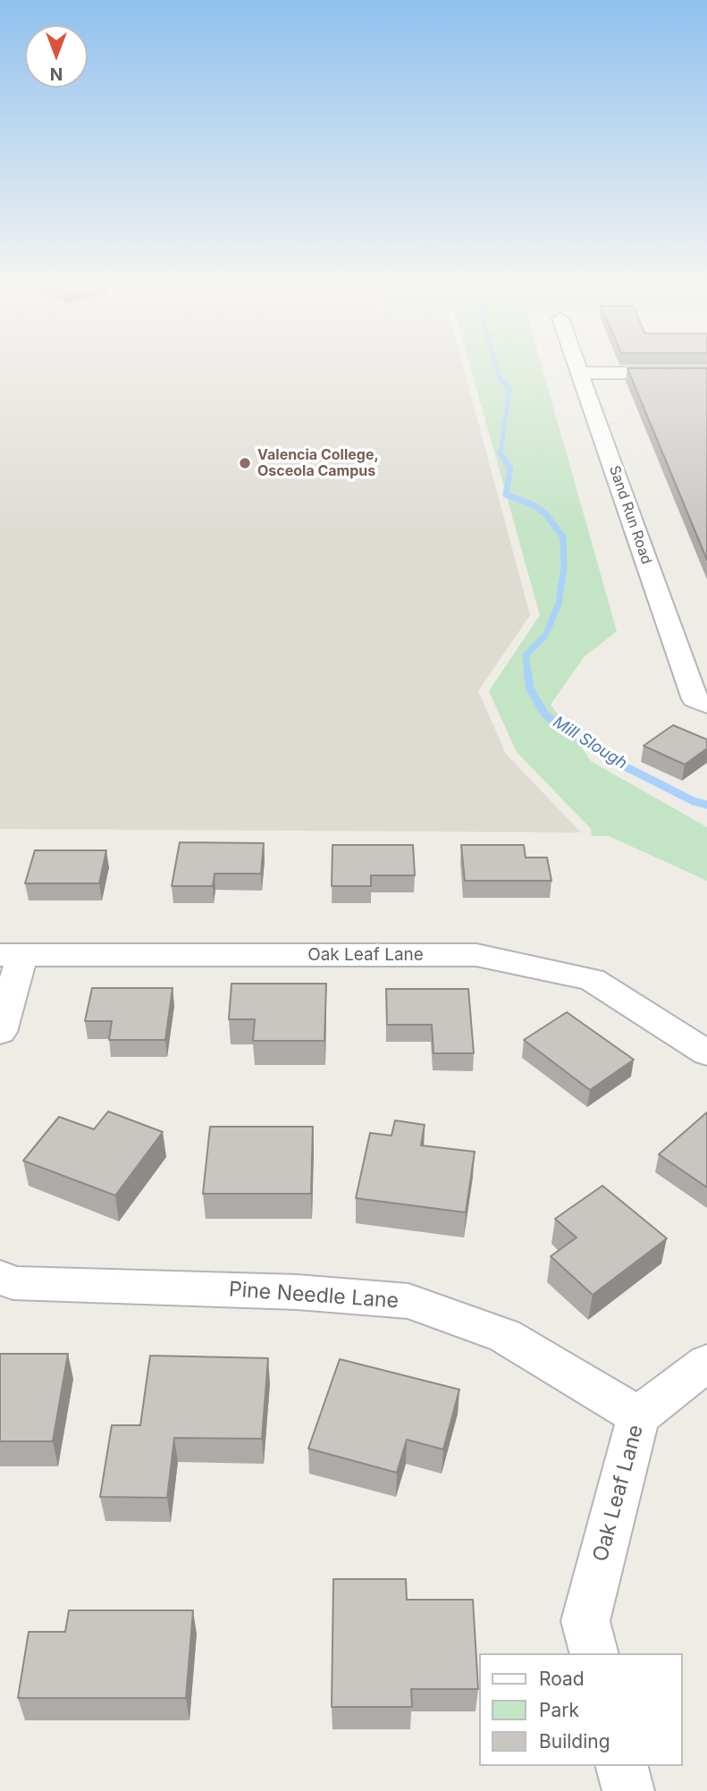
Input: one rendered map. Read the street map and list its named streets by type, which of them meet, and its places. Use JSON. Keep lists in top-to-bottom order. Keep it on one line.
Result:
{"streets":{"street":["Sand Run Road","Oak Leaf Lane","Pine Needle Lane"]},"crossings":[["Oak Leaf Lane","Pine Needle Lane"]],"water":["Mill Slough"],"places":["Valencia College, Osceola Campus"],"legend":["Road","Park","Building"],"north":"bottom"}
